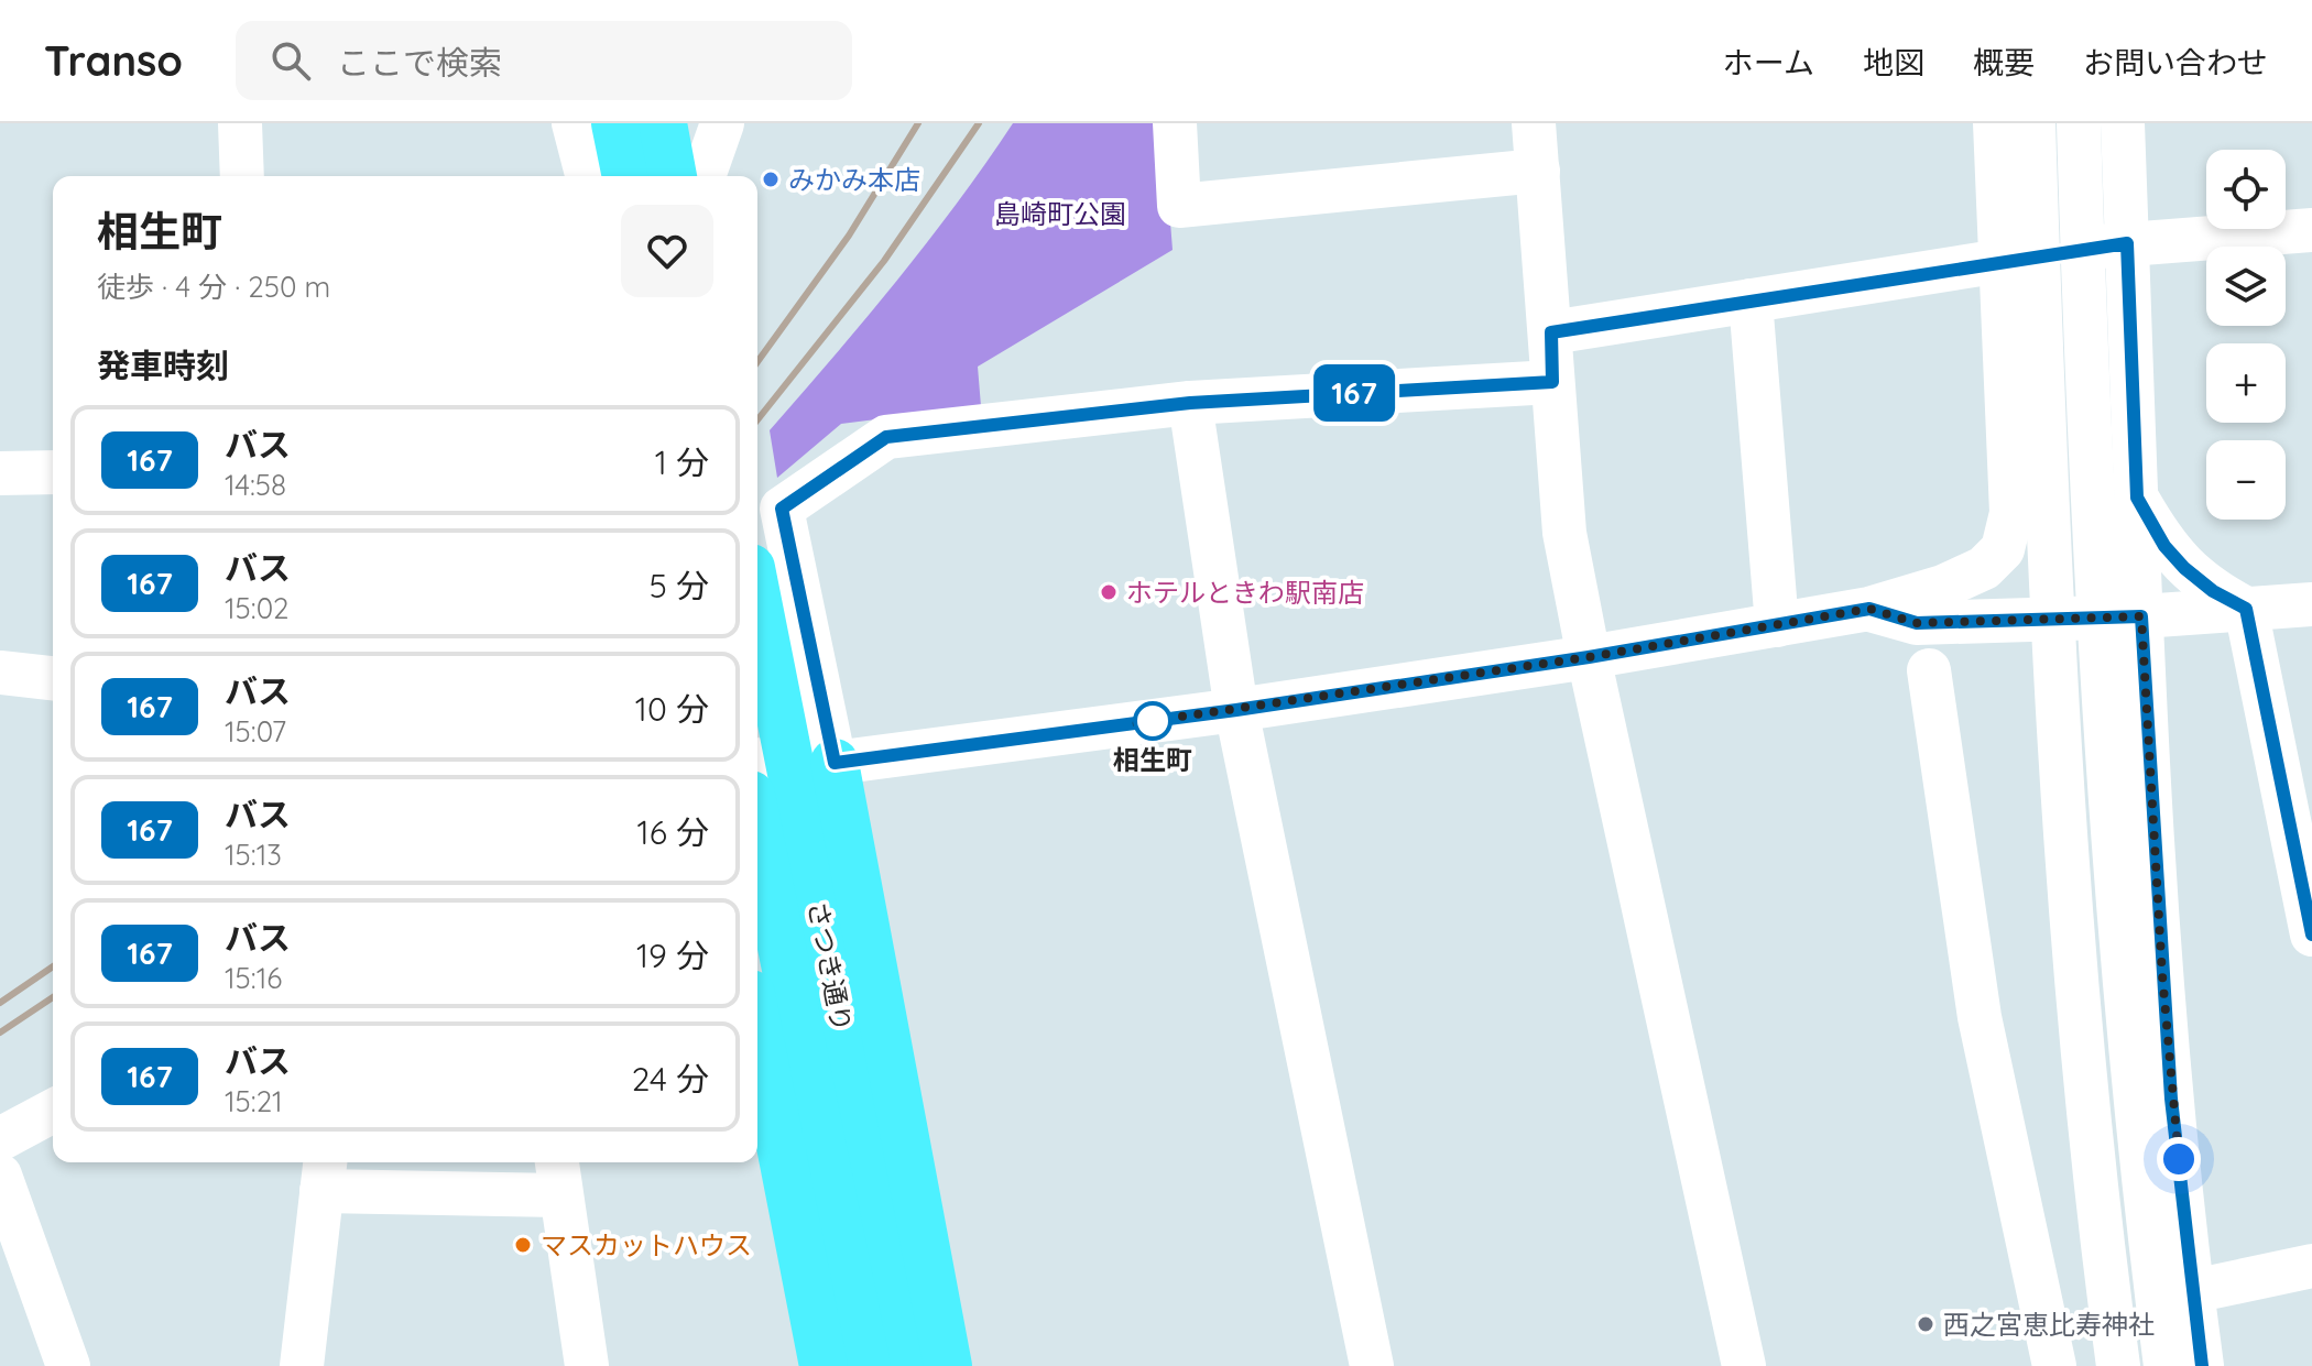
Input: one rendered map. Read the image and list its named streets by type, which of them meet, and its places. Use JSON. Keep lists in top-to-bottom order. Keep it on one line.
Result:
{"streets":{"highway":["さつき通り"]},"parks":["島崎町公園"],"places":["みかみ本店","ホテルときわ駅南店","相生町","マスカットハウス","西之宮恵比寿神社"],"lines":["bus line 167"],"page":{"header":"Transo","search":"ここで検索","nav":["ホーム","地図","概要","お問い合わせ"],"on_map":"167","map_buttons":["+","−"],"heading":[["相生町","徒歩 · 4 分 · 250 m"],"発車時刻"],"list":[{"mark":"167","name":"バス","note":"14:58","value":"1 分"},{"mark":"167","name":"バス","note":"15:02","value":"5 分"},{"mark":"167","name":"バス","note":"15:07","value":"10 分"},{"mark":"167","name":"バス","note":"15:13","value":"16 分"},{"mark":"167","name":"バス","note":"15:16","value":"19 分"},{"mark":"167","name":"バス","note":"15:21","value":"24 分"}]}}
